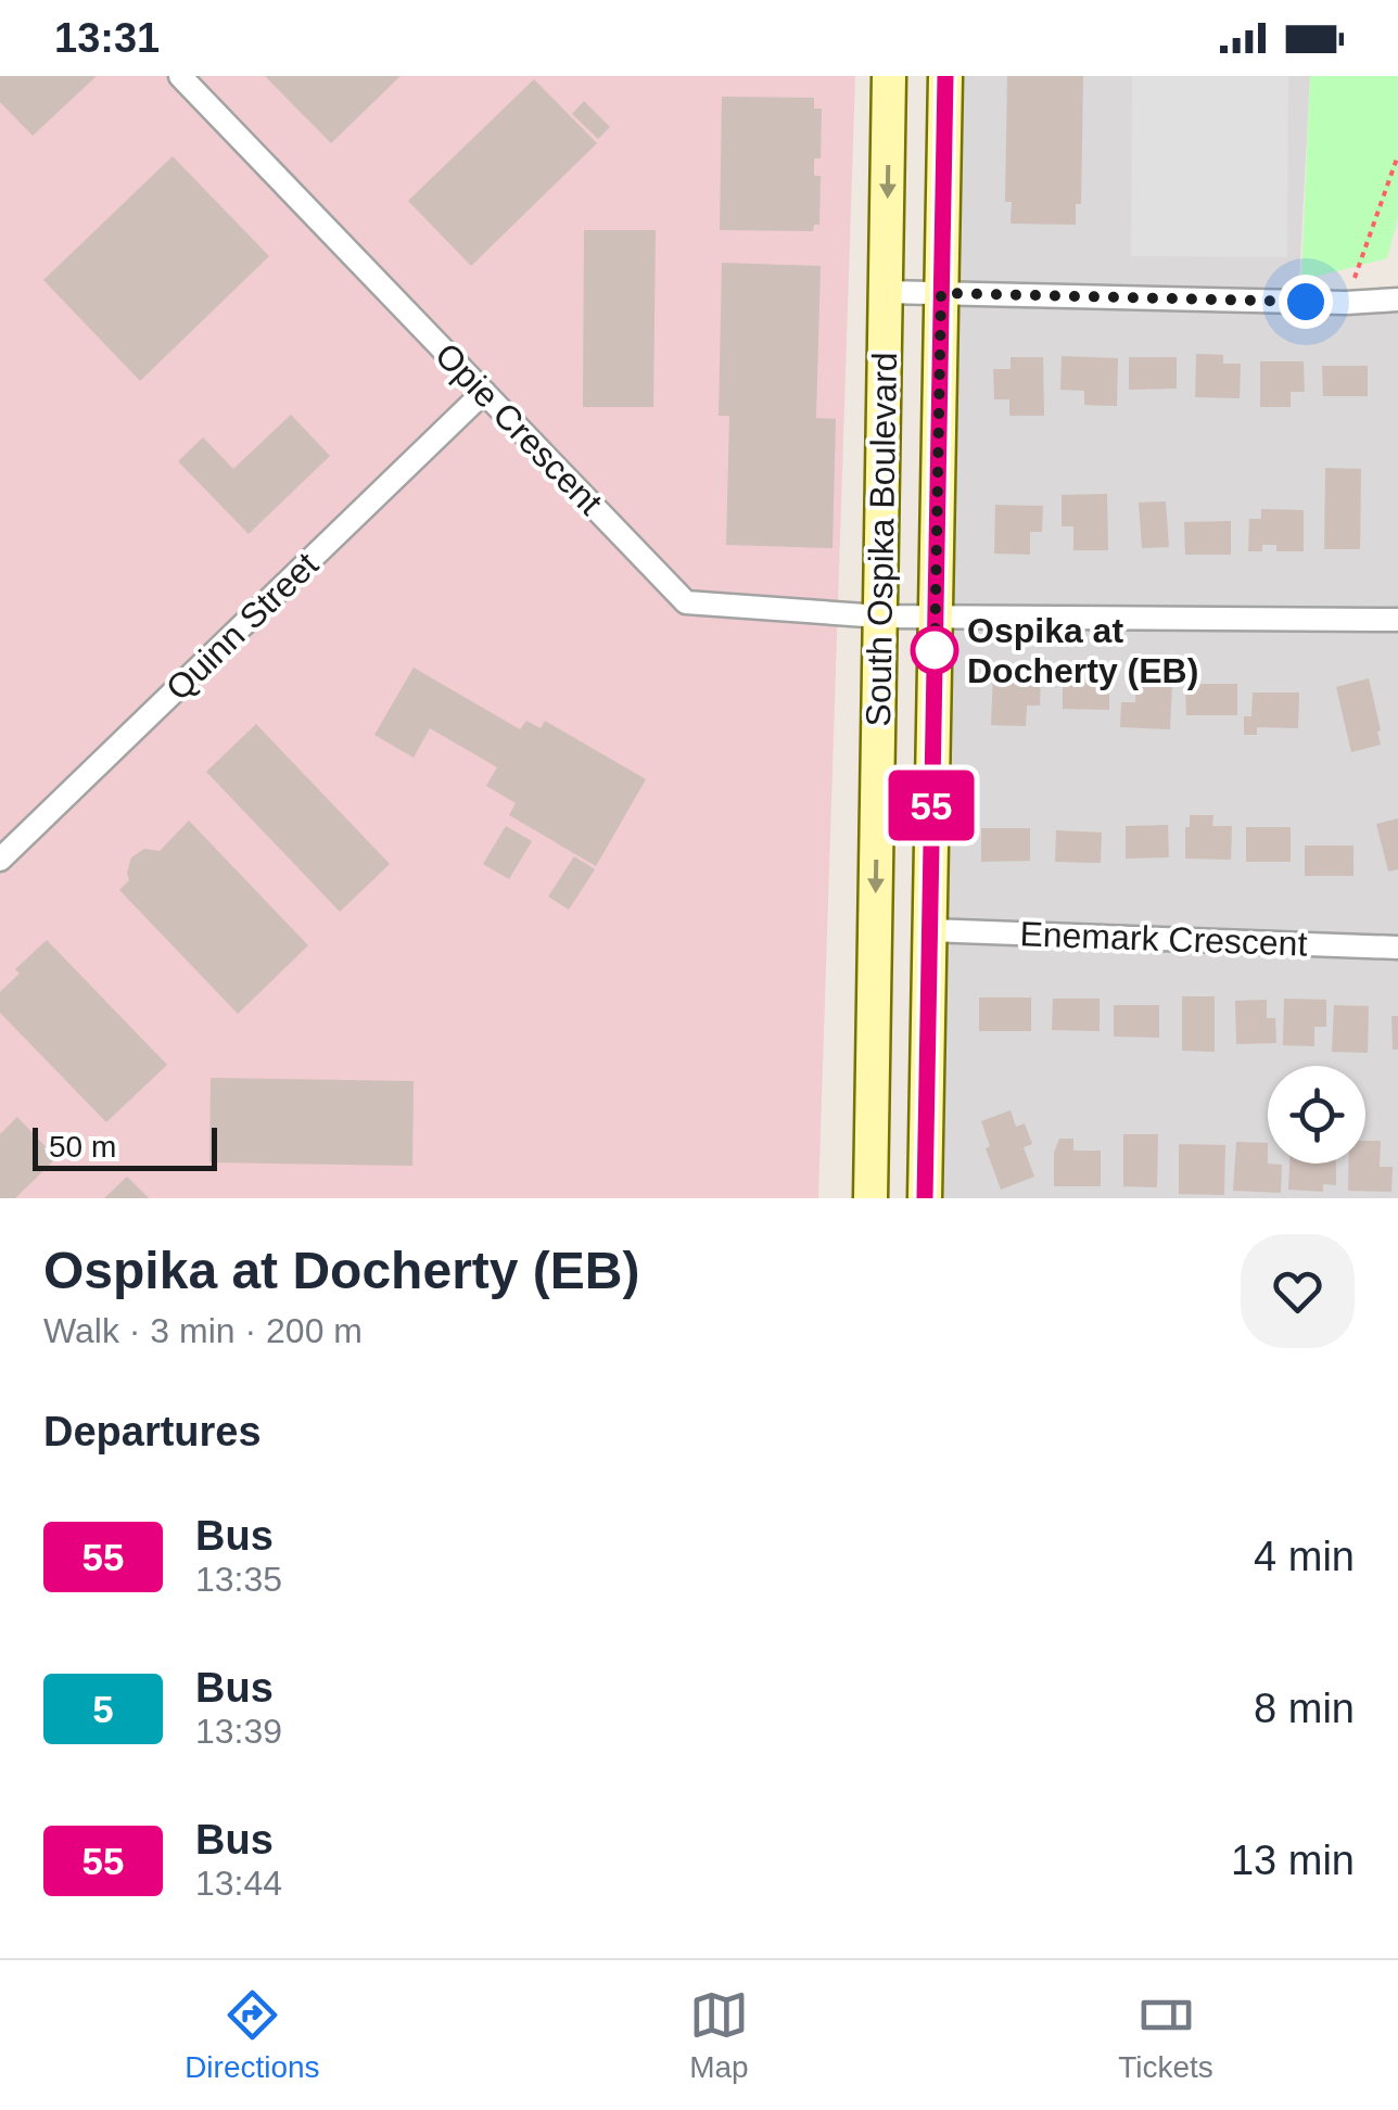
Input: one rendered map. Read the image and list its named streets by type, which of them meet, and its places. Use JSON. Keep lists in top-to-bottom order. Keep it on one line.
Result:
{"streets":{"main road":["South Ospika Boulevard"],"street":["Opie Crescent","Quinn Street","Enemark Crescent"]},"crossings":[["Opie Crescent","South Ospika Boulevard"],["Opie Crescent","Quinn Street"],["South Ospika Boulevard","Enemark Crescent"]],"places":["Ospika at Docherty (EB)"],"lines":["bus line 55"],"scale_bar":"50 m","page":{"status":"13:31","on_map":"55","scale":"50 m","heading":[["Ospika at Docherty (EB)","Walk · 3 min · 200 m"],"Departures"],"list":[{"mark":"55","name":"Bus","note":"13:35","value":"4 min"},{"mark":"5","name":"Bus","note":"13:39","value":"8 min"},{"mark":"55","name":"Bus","note":"13:44","value":"13 min"}],"tabs":["Directions","Map","Tickets"]}}
